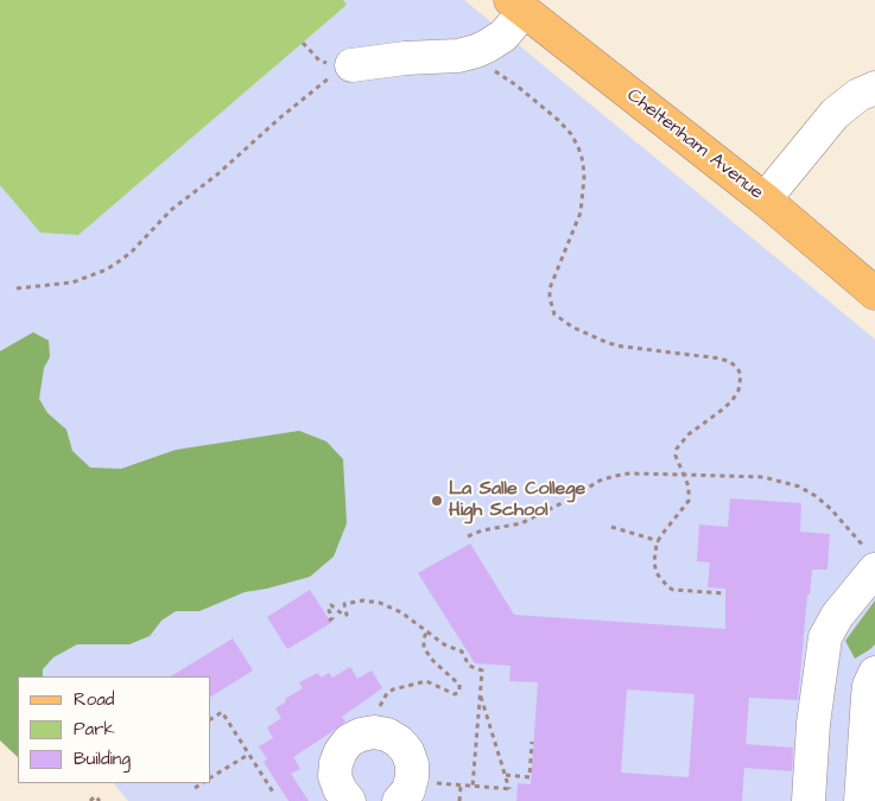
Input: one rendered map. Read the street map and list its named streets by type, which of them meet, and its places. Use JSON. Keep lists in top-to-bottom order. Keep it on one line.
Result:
{"streets":{"main road":["Cheltenham Avenue"]},"places":["La Salle College High School"],"legend":["Road","Park","Building"]}
